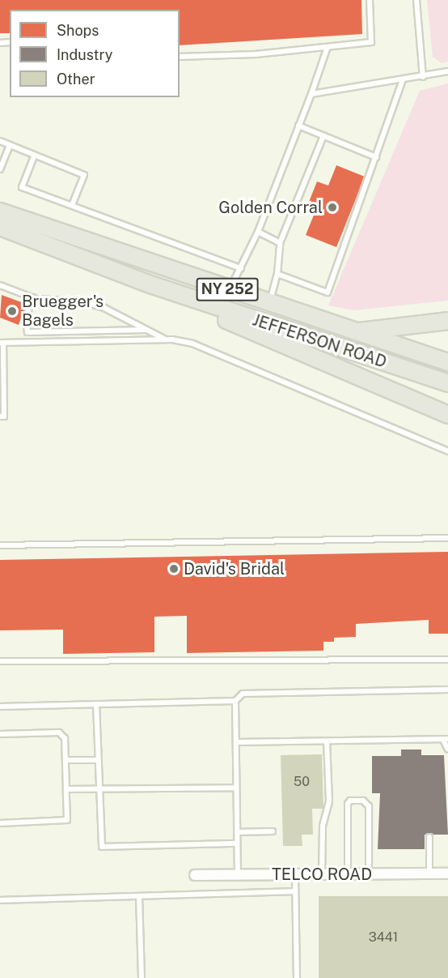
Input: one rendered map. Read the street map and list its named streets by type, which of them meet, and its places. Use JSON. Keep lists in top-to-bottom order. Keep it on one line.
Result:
{"streets":{"main road":["NY 252","JEFFERSON ROAD"],"street":["TELCO ROAD"]},"places":["Golden Corral","Bruegger's Bagels","David's Bridal"],"house_numbers":["50","3441"],"legend":["Shops","Industry","Other"]}
